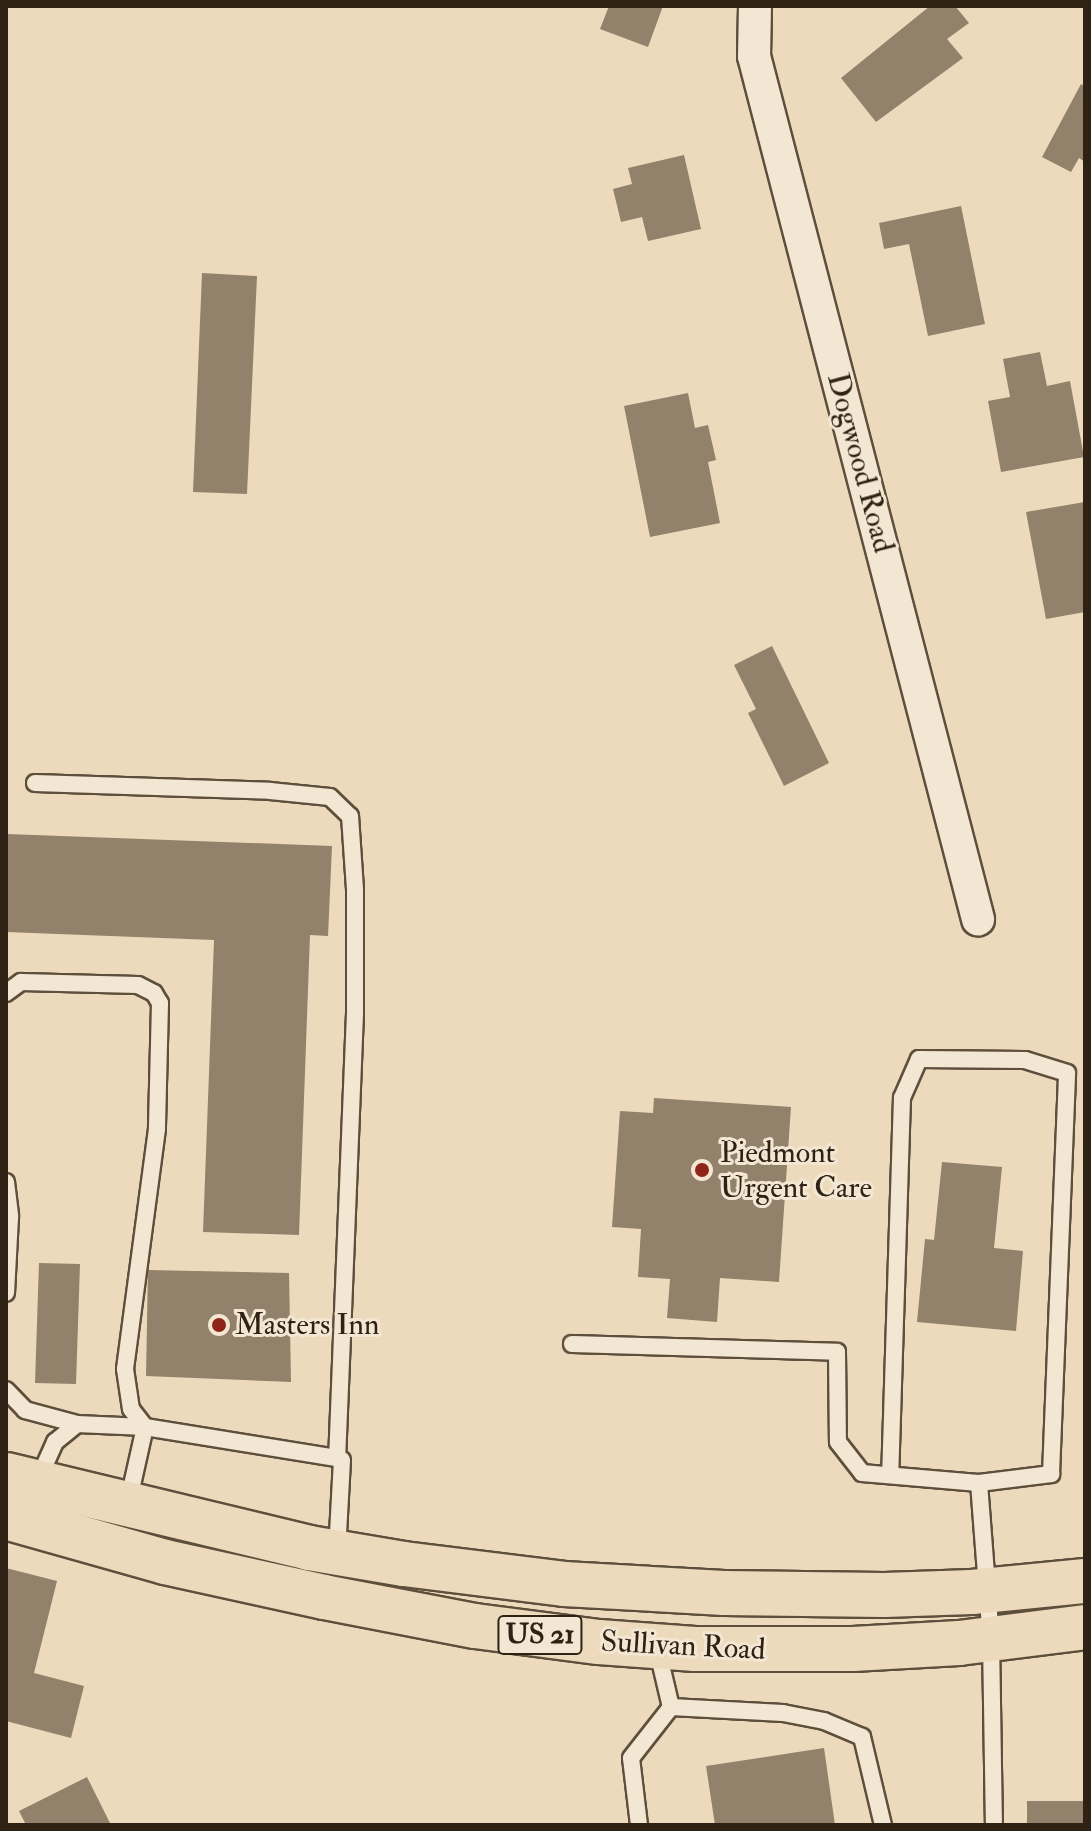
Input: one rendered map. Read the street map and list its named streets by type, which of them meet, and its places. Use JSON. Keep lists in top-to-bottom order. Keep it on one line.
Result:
{"streets":{"main road":["US 21","Sullivan Road"],"street":["Dogwood Road"]},"places":["Piedmont Urgent Care","Masters Inn"]}
